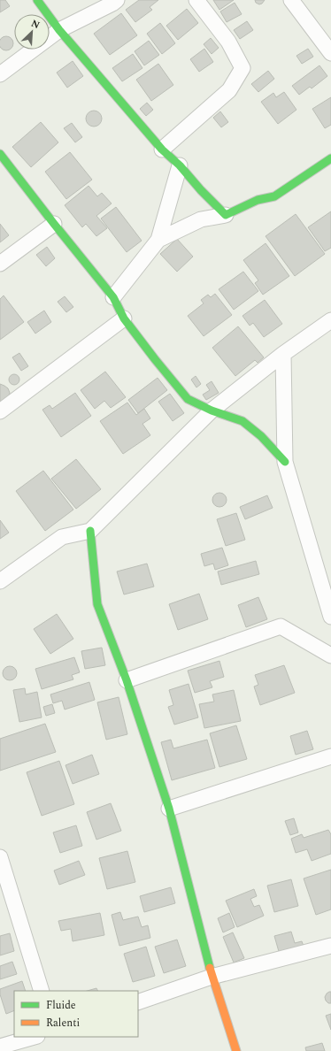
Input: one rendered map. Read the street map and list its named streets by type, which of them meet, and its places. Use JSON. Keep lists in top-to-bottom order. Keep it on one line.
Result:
{"legend":["Fluide","Ralenti"],"north":"top right"}
